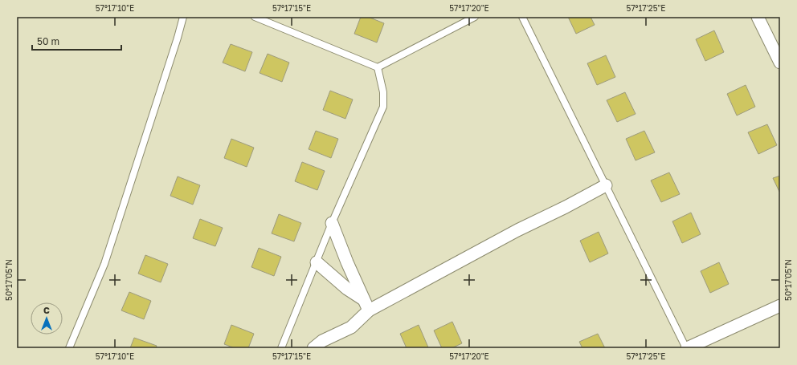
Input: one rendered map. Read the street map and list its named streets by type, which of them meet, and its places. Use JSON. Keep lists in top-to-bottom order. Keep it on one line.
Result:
{"scale_bar":"50 m","north":"top","coordinates":["57°17'10\"E","57°17'15\"E","57°17'20\"E","57°17'25\"E","50°17'05\"N"]}
